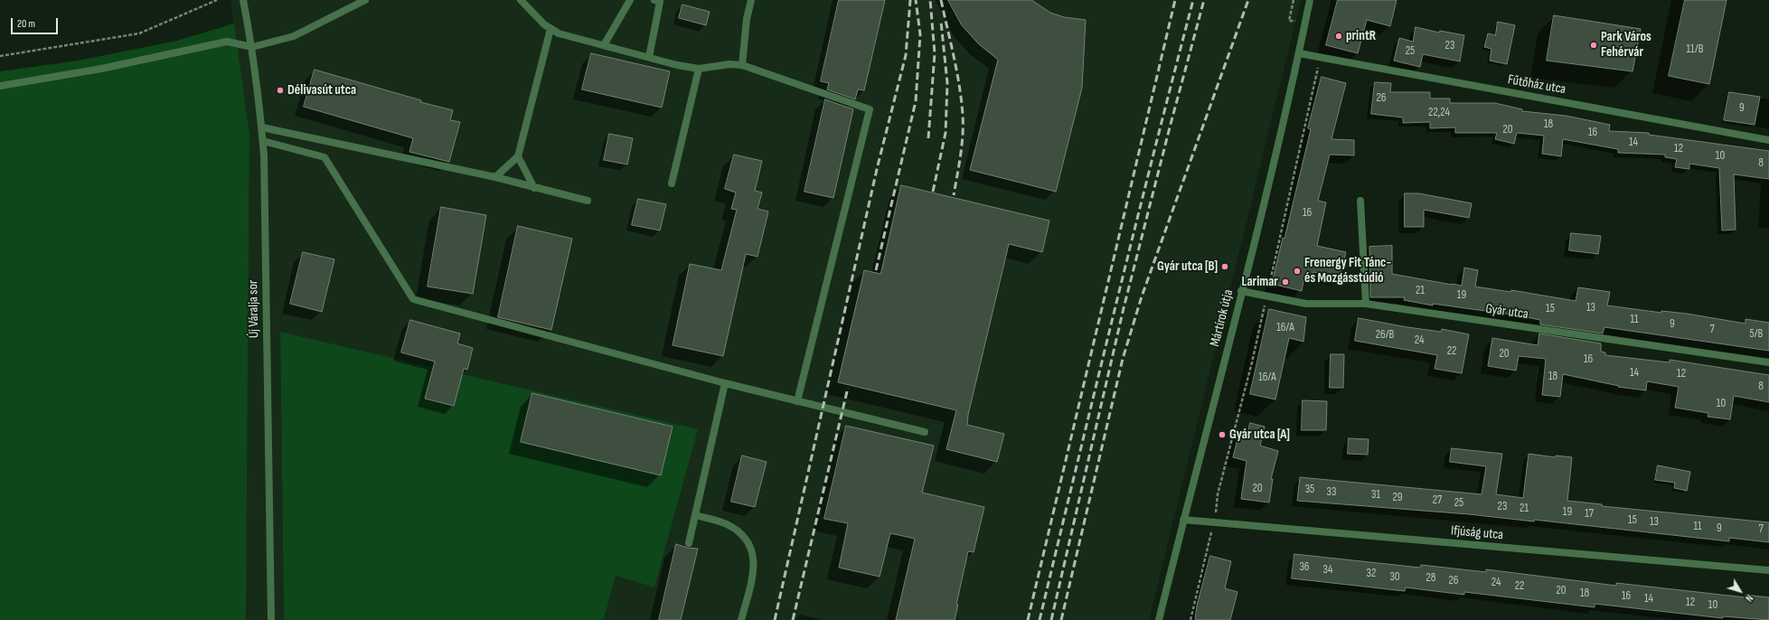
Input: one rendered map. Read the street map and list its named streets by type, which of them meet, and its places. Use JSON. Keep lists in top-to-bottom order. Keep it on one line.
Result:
{"streets":{"street":["Fűtőház utca","Új Váralja sor","Gyár utca","Mártírok útja","Ifjúság utca"]},"crossings":[["Fűtőház utca","Mártírok útja"],["Gyár utca","Mártírok útja"],["Mártírok útja","Ifjúság utca"]],"places":["printR","Park Város Fehérvár","Délivasút utca","Gyár utca [B]","Frenergy Fit Tánc- és Mozgásstúdió","Larimar","Gyár utca [A]"],"house_numbers":["23","11/B","25","26","9","22,24","18","20","16","14","12","10","8","16","21","19","13","15","11","9","16/A","7","5/B","26/B","24","22","20","16","14","12","18","16/A","8","10","20","35","33","31","29","27","25","23","21","19","17","15","13","11","9","7","36","34","32","30","28","26","24","22","20","18","16","14","12","10"],"scale_bar":"20 m","north":"bottom right"}
